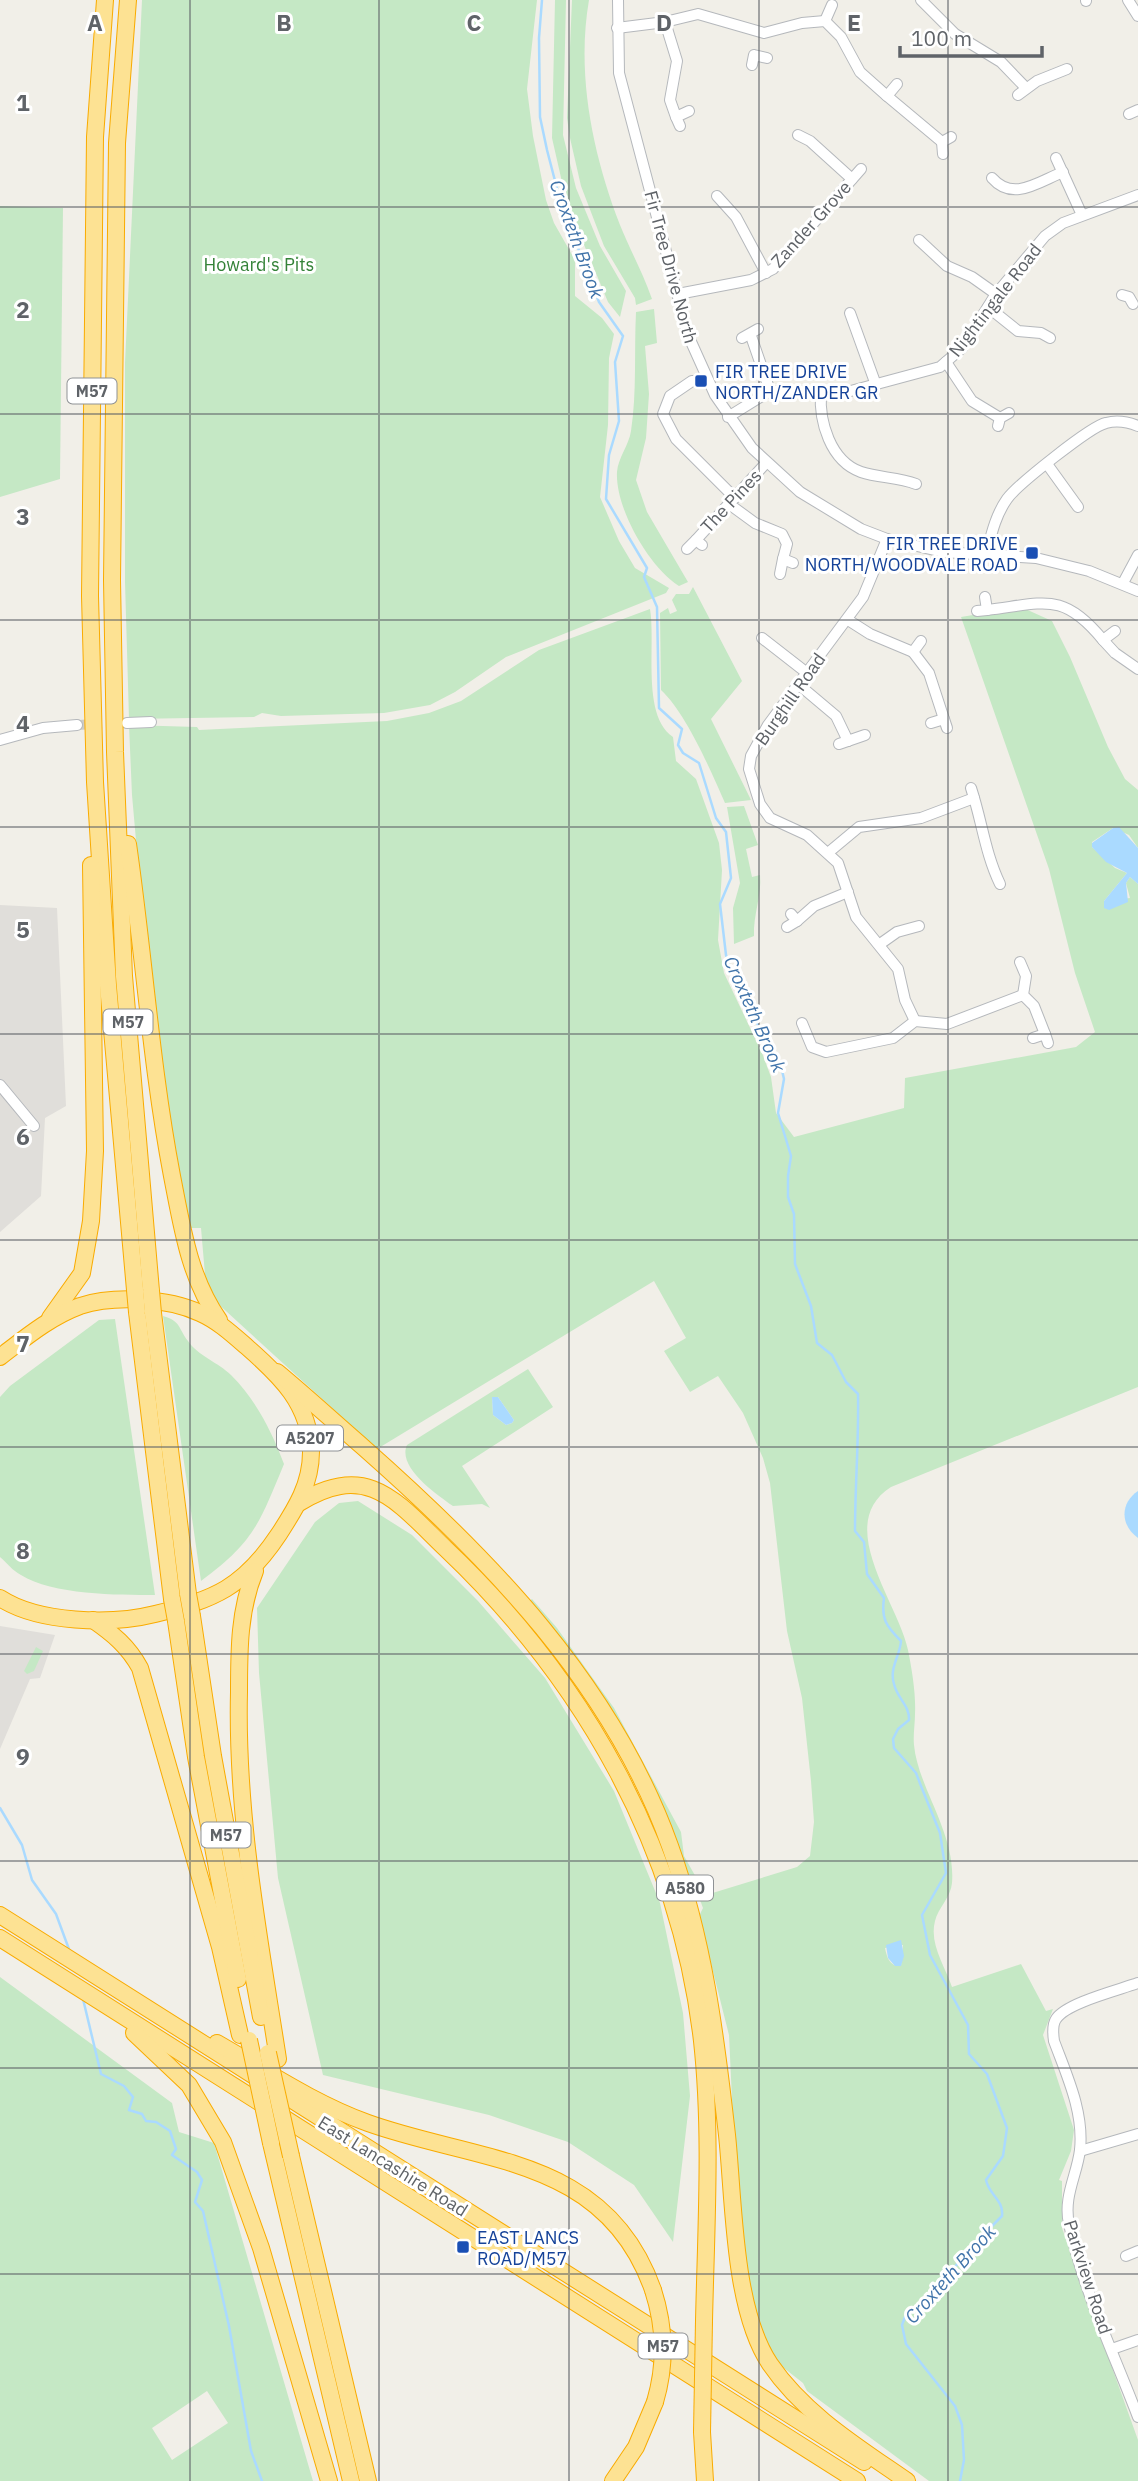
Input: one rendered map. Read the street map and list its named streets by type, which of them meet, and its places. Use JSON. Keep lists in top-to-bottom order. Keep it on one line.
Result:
{"streets":{"highway":["M57","A5207","A580","East Lancashire Road"],"street":["Zander Grove","Fir Tree Drive North","Nightingale Road","The Pines","Burghill Road","Parkview Road"]},"crossings":[["Zander Grove","Fir Tree Drive North"],["Fir Tree Drive North","Nightingale Road"],["Fir Tree Drive North","The Pines"],["Fir Tree Drive North","Burghill Road"],["M57","East Lancashire Road"],["A5207","A580"]],"water":["Croxteth Brook"],"parks":["Howard's Pits"],"places":{"transit":["FIR TREE DRIVE NORTH/ZANDER GR","FIR TREE DRIVE NORTH/WOODVALE ROAD","EAST LANCS ROAD/M57"]},"scale_bar":"100 m","grid":{"columns":["A","B","C","D","E"],"rows":["1","2","3","4","5","6","7","8","9"]}}
